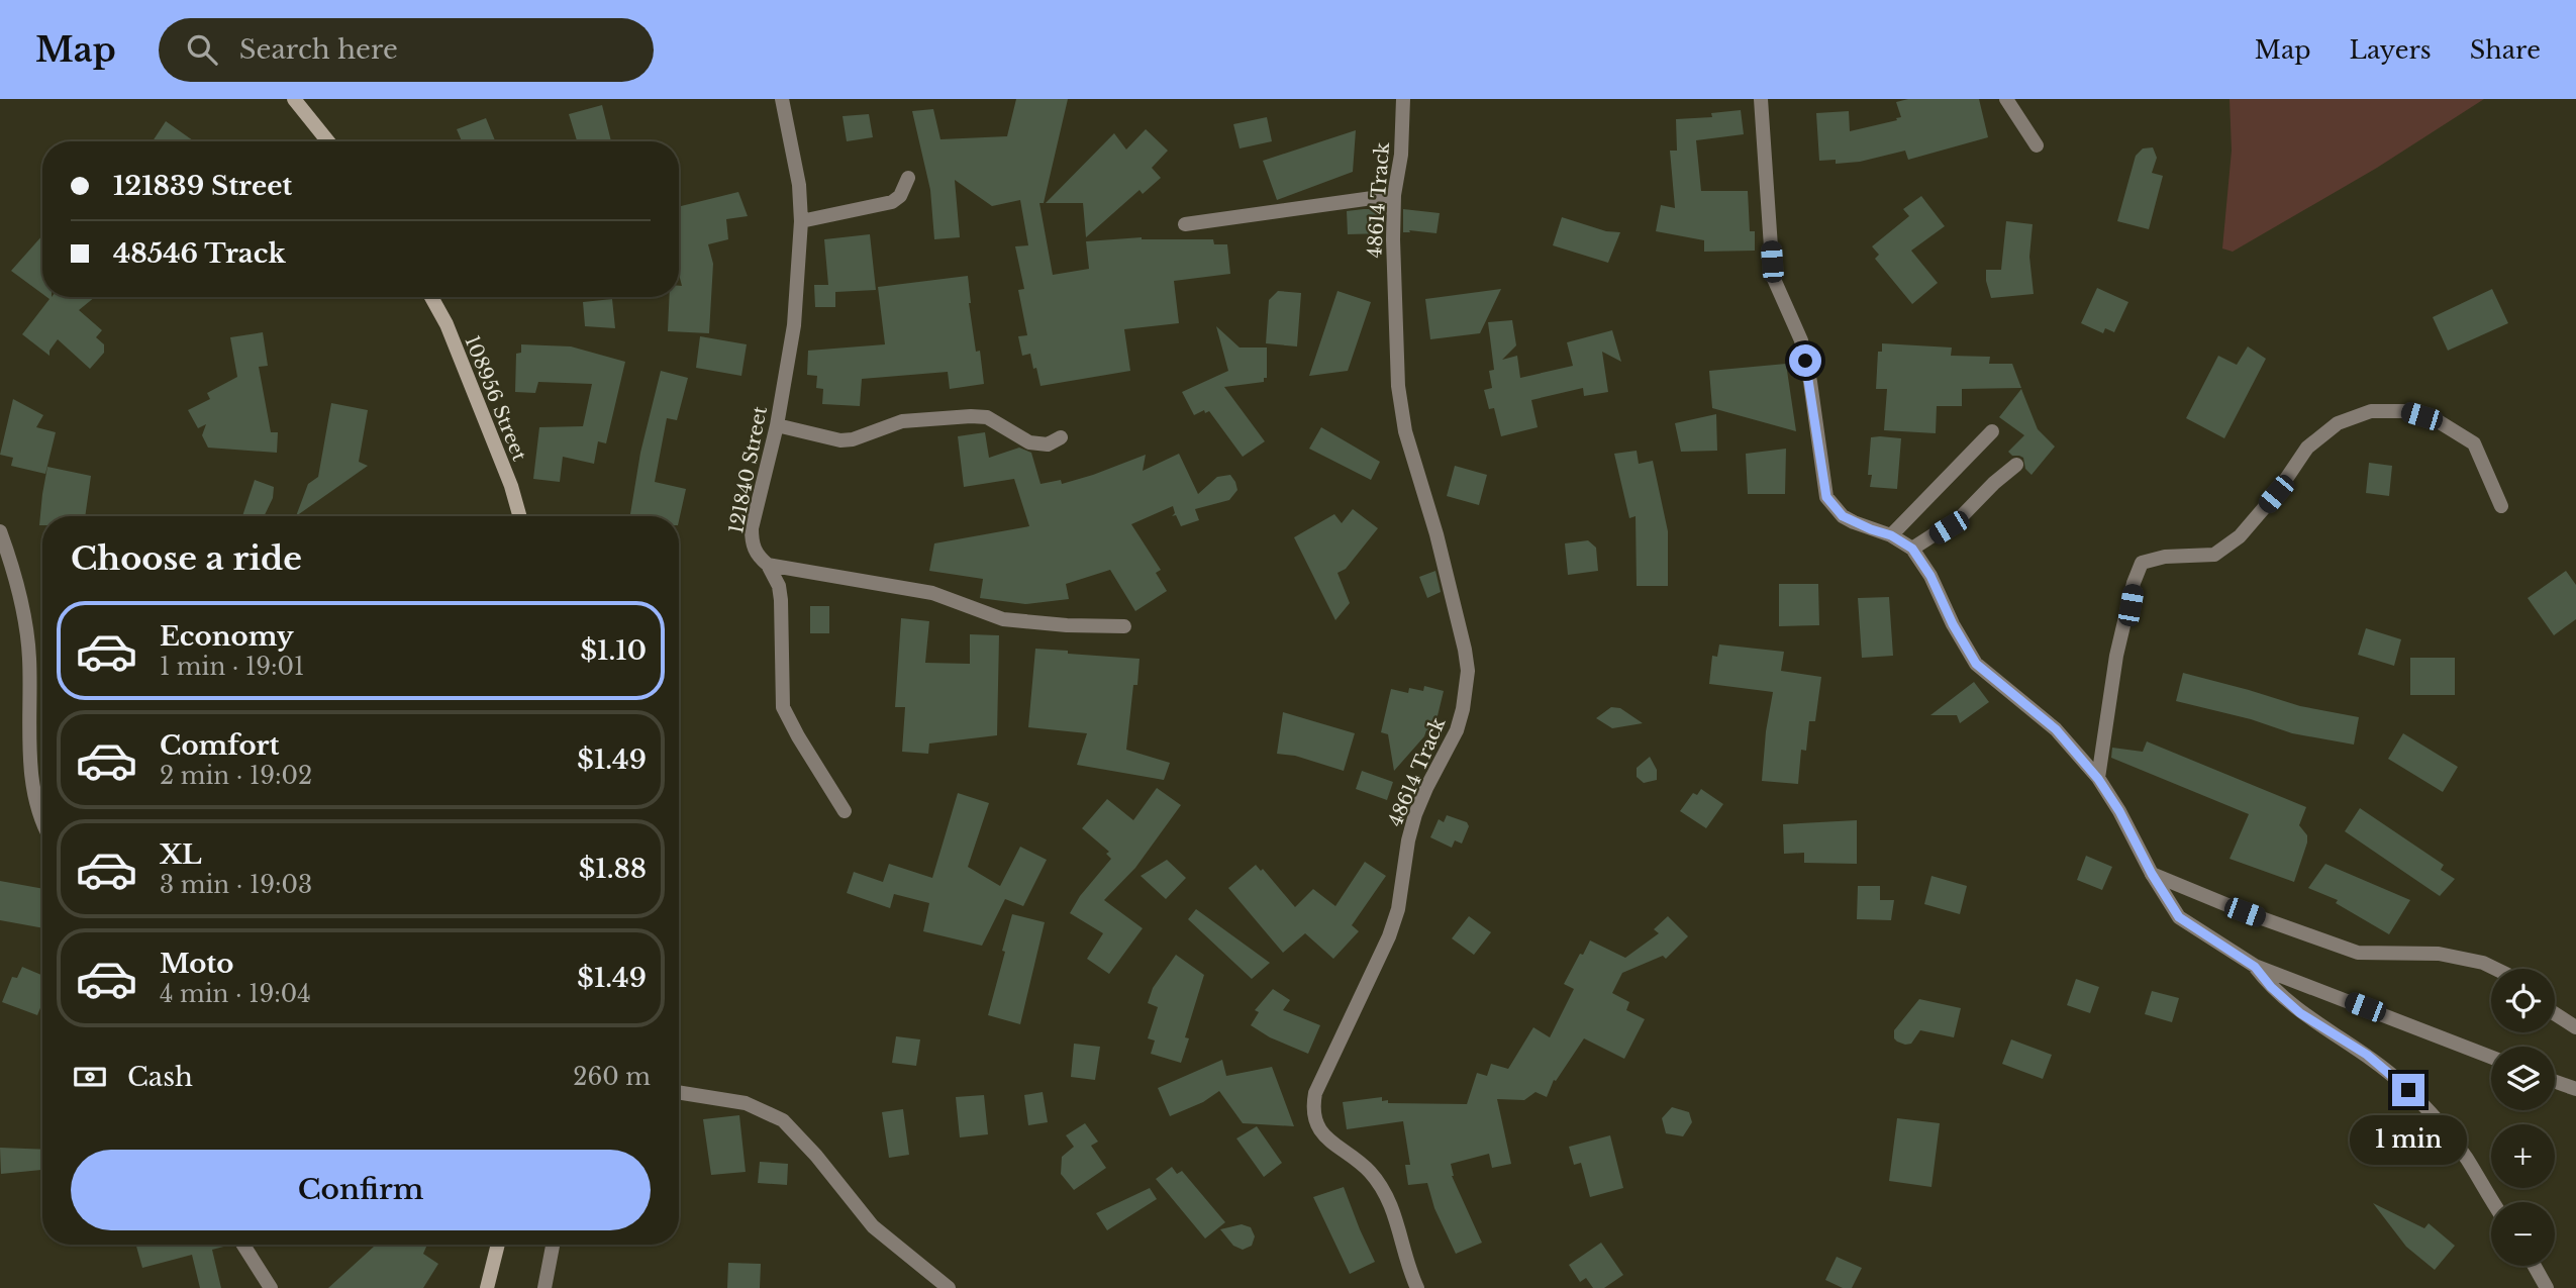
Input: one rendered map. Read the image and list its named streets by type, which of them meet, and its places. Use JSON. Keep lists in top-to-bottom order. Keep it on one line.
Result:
{"streets":{"street":["48614 Track","108956 Street","121840 Street"]},"page":{"header":"Map","search":"Search here","nav":["Map","Layers","Share"],"banner":["121839 Street","48546 Track"],"heading":"Choose a ride","list":[{"name":"Economy","note":"1 min · 19:01","value":"$1.10"},{"name":"Comfort","note":"2 min · 19:02","value":"$1.49"},{"name":"XL","note":"3 min · 19:03","value":"$1.88"},{"name":"Moto","note":"4 min · 19:04","value":"$1.49"}],"map_buttons":["+","−"],"pay":["Cash","260 m"],"bubble":"1 min","buttons":"Confirm"}}
